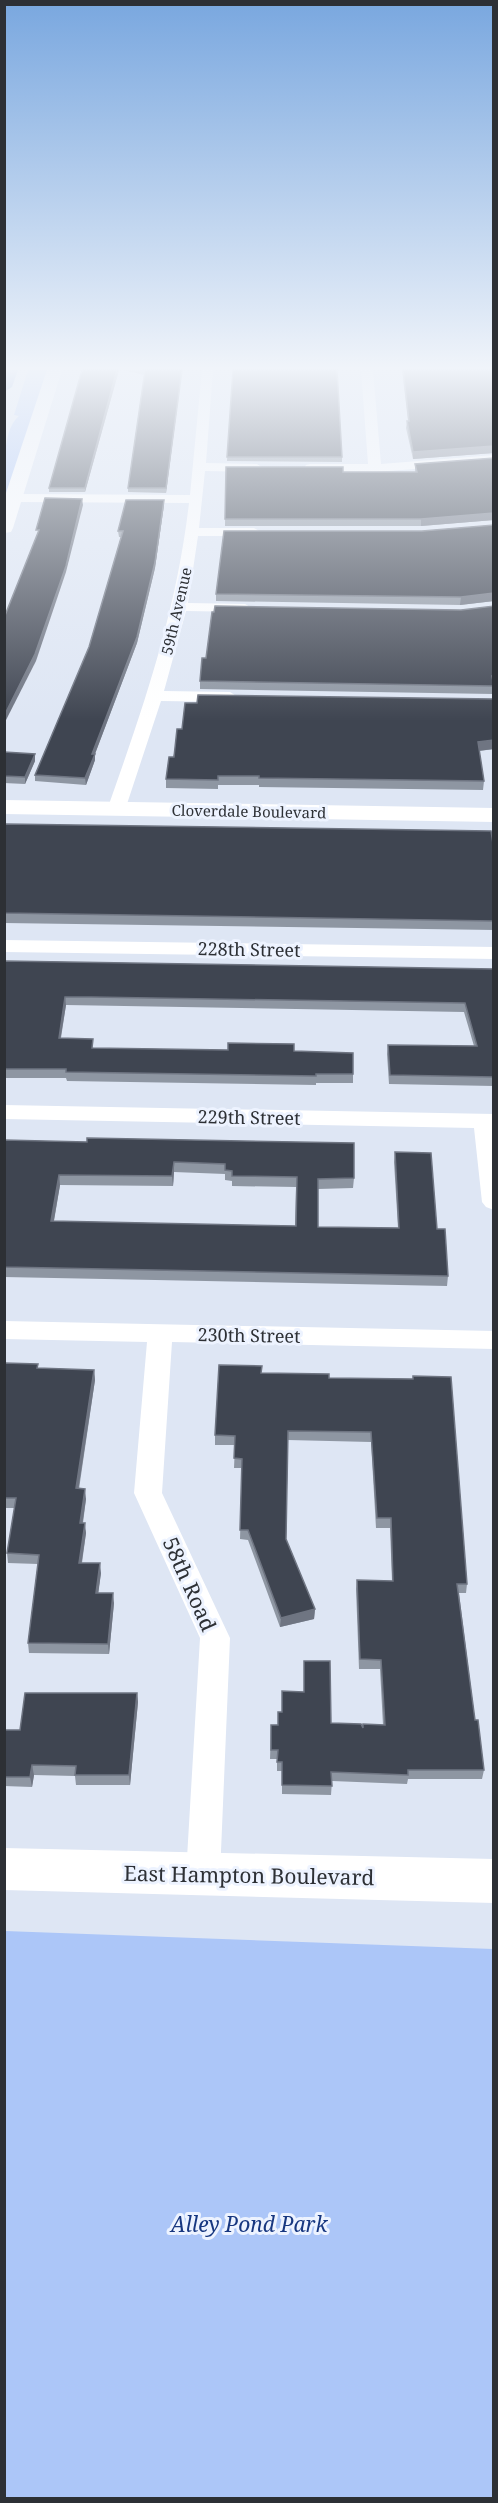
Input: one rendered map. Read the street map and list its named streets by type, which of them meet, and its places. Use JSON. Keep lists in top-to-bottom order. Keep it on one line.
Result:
{"streets":{"street":["59th Avenue","Cloverdale Boulevard","228th Street","229th Street","230th Street","58th Road","East Hampton Boulevard"]},"crossings":[["59th Avenue","Cloverdale Boulevard"],["230th Street","58th Road"],["58th Road","East Hampton Boulevard"]],"parks":["Alley Pond Park"]}
